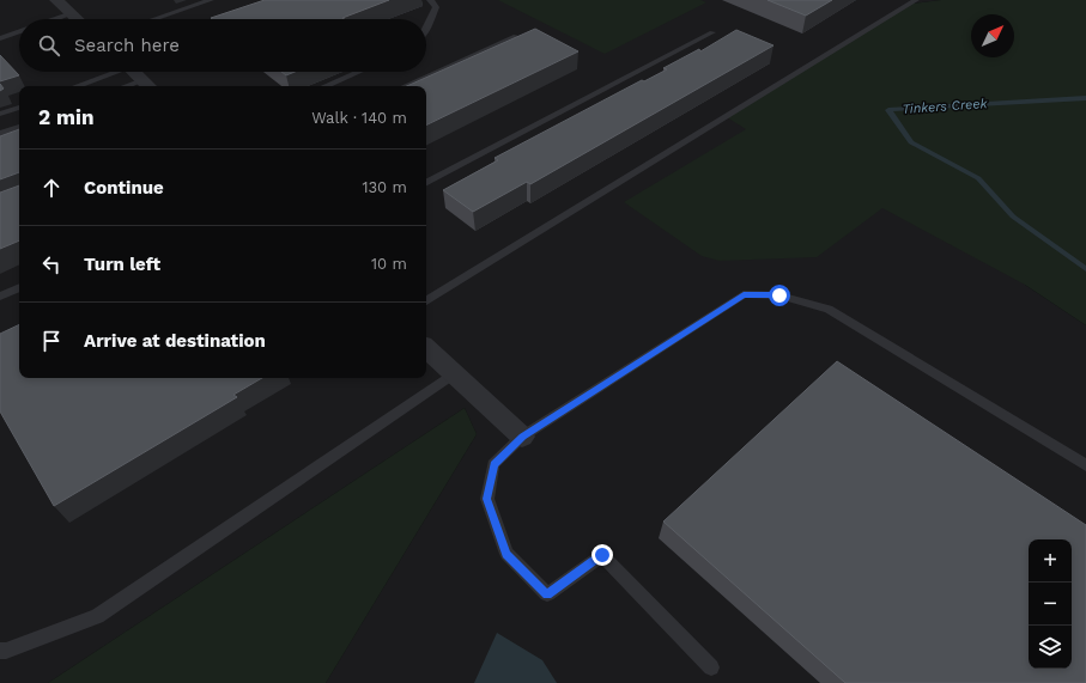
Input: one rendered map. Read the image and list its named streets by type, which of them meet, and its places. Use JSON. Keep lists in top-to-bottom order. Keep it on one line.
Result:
{"water":["Tinkers Creek"],"north":"top right","page":{"search":"Search here","heading":["2 min","Walk · 140 m"],"list":[["Continue","130 m"],["Turn left","10 m"],"Arrive at destination"],"map_buttons":["+","−"]}}
